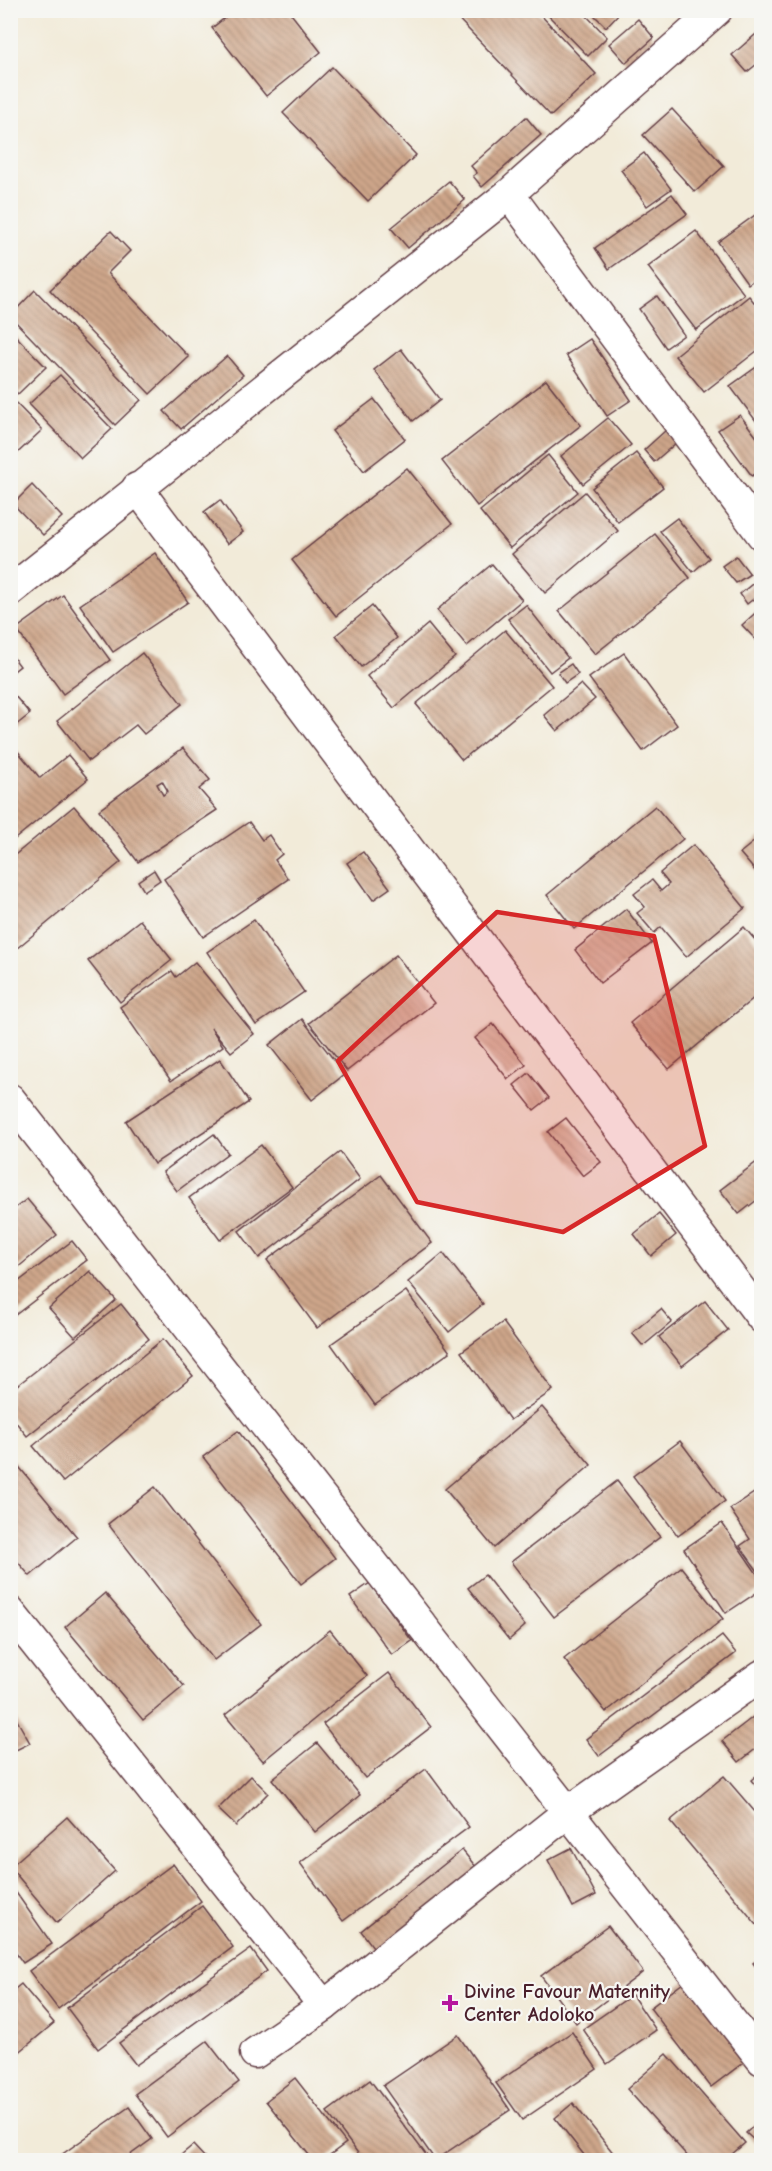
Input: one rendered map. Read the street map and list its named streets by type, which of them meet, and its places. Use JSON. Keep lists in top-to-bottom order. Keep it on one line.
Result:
{"places":{"health":["Divine Favour Maternity Center Adoloko"]}}
